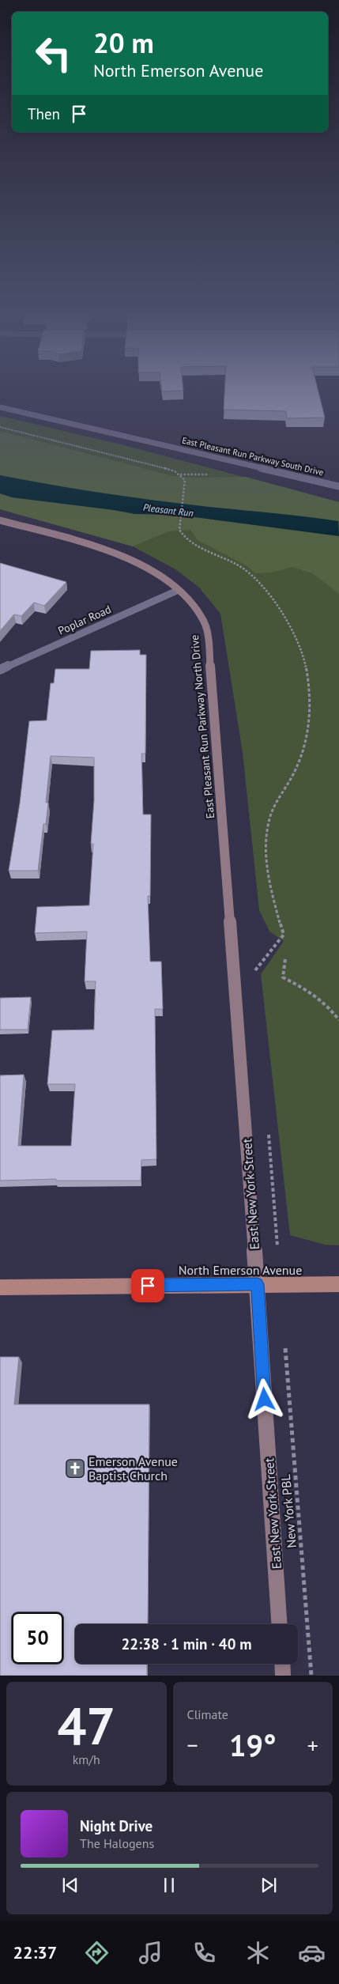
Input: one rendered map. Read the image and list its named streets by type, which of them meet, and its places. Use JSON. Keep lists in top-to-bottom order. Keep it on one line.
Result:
{"streets":{"main road":["East Pleasant Run Parkway North Drive","East New York Street","North Emerson Avenue"],"street":["East Pleasant Run Parkway South Drive","Poplar Road"],"path":["New York PBL"]},"crossings":[["Poplar Road","East Pleasant Run Parkway North Drive"],["East Pleasant Run Parkway North Drive","East New York Street"],["East New York Street","North Emerson Avenue"]],"water":["Pleasant Run"],"places":{"church":["Emerson Avenue Baptist Church"]},"page":{"turn":["20 m","North Emerson Avenue"],"then":"Then","limit":"50","trip":"22:38 · 1 min · 40 m","tile":[["47","km/h"],"Climate"],"heat":["−","19°","+"],"song":["Night Drive","The Halogens"],"tabs":"22:37"}}
